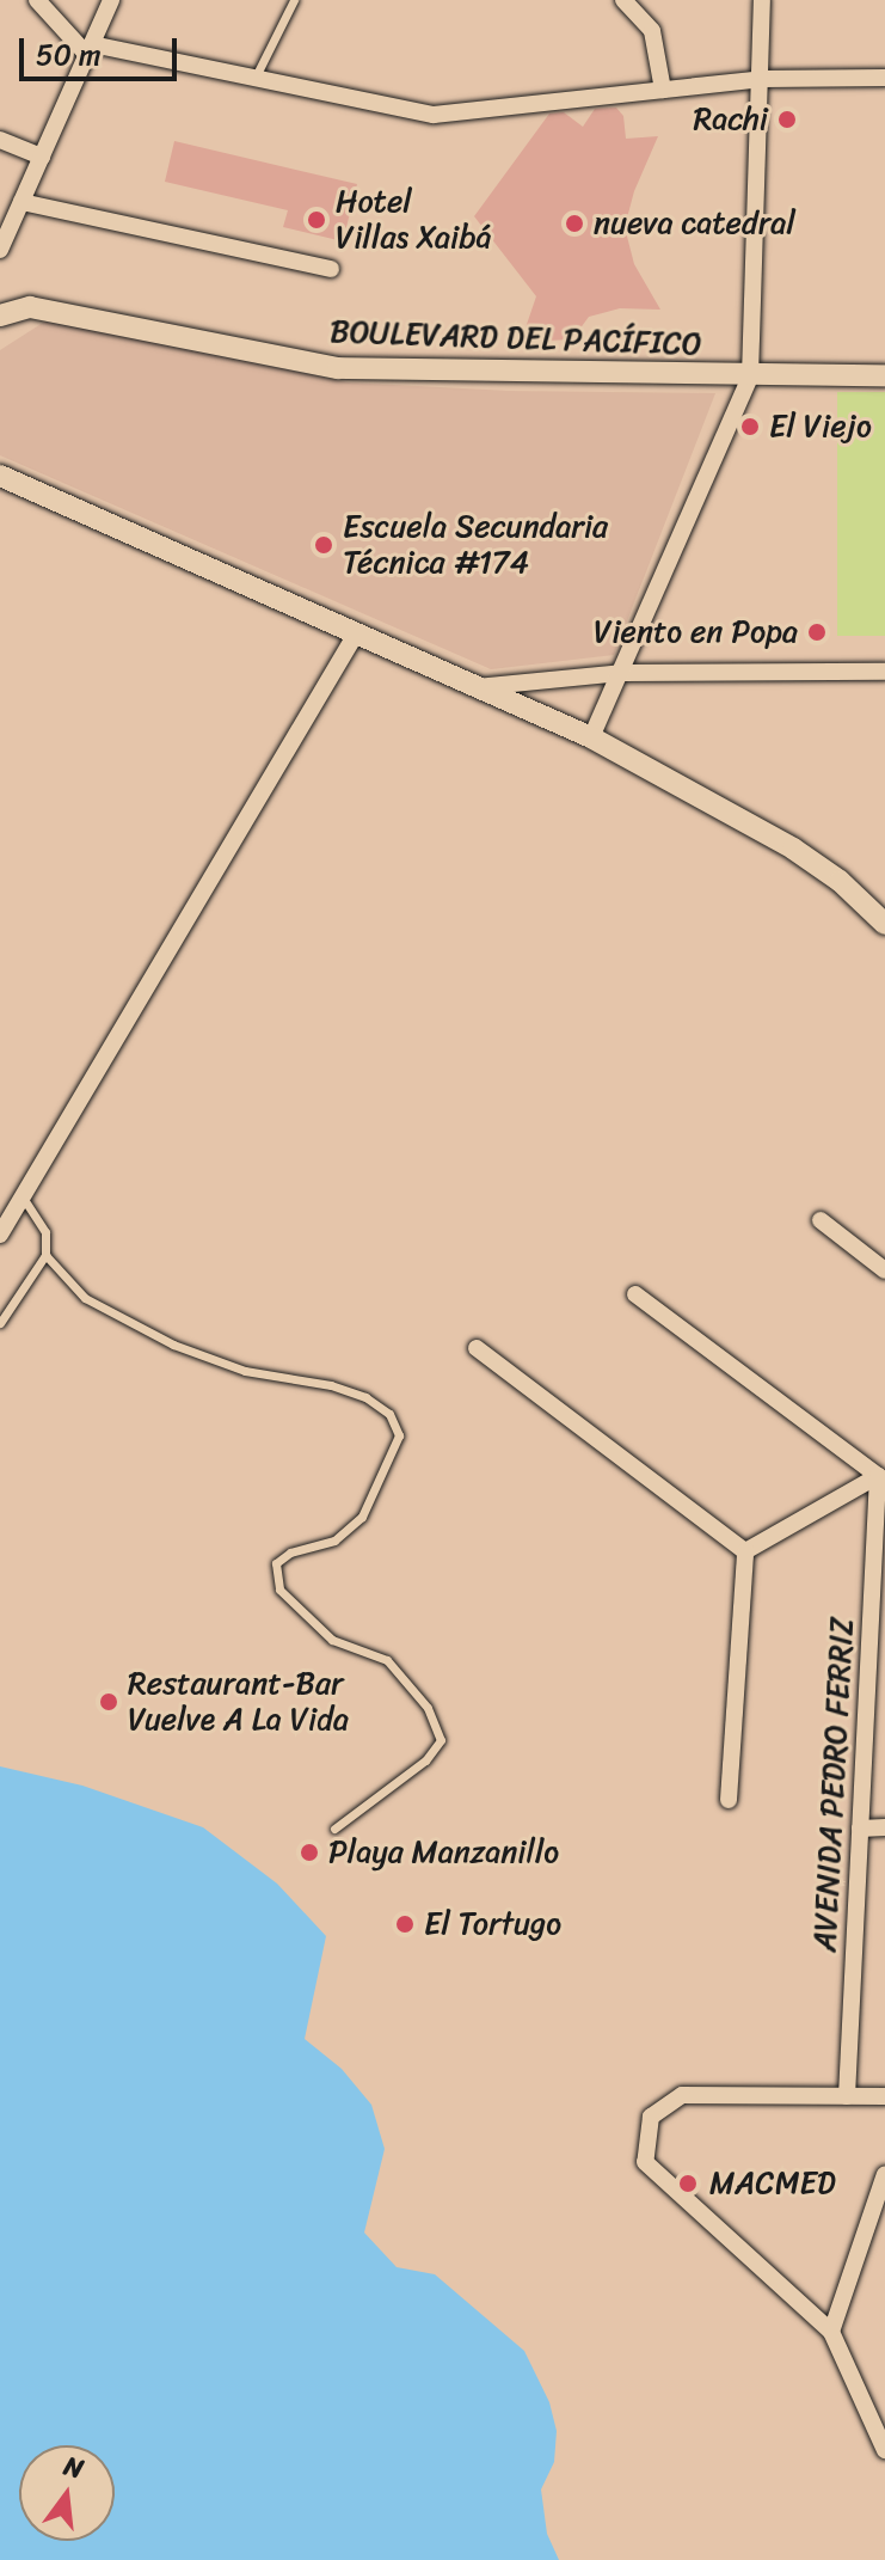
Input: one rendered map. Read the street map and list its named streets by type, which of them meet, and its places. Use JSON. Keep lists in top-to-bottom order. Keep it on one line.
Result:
{"streets":{"street":["BOULEVARD DEL PACÍFICO","AVENIDA PEDRO FERRIZ"]},"places":["Rachi","Hotel Villas Xaibá","nueva catedral","El Viejo","Escuela Secundaria Técnica #174","Viento en Popa","Restaurant-Bar Vuelve A La Vida","Playa Manzanillo","El Tortugo","MACMED"],"scale_bar":"50 m","north":"top"}
